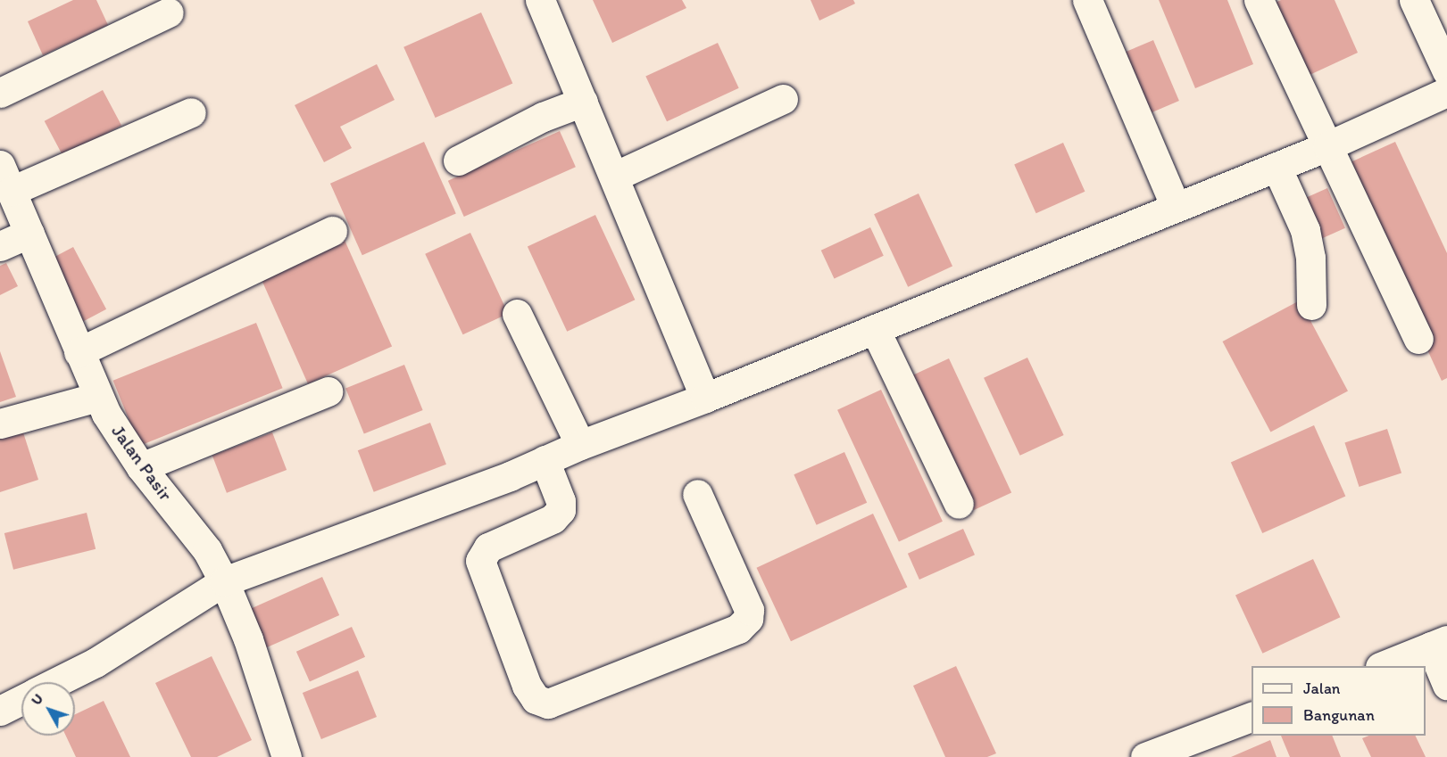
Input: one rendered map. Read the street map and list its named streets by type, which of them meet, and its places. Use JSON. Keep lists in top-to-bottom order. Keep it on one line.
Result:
{"streets":{"street":["Jalan Pasir"]},"legend":["Jalan","Bangunan"],"north":"top left"}
